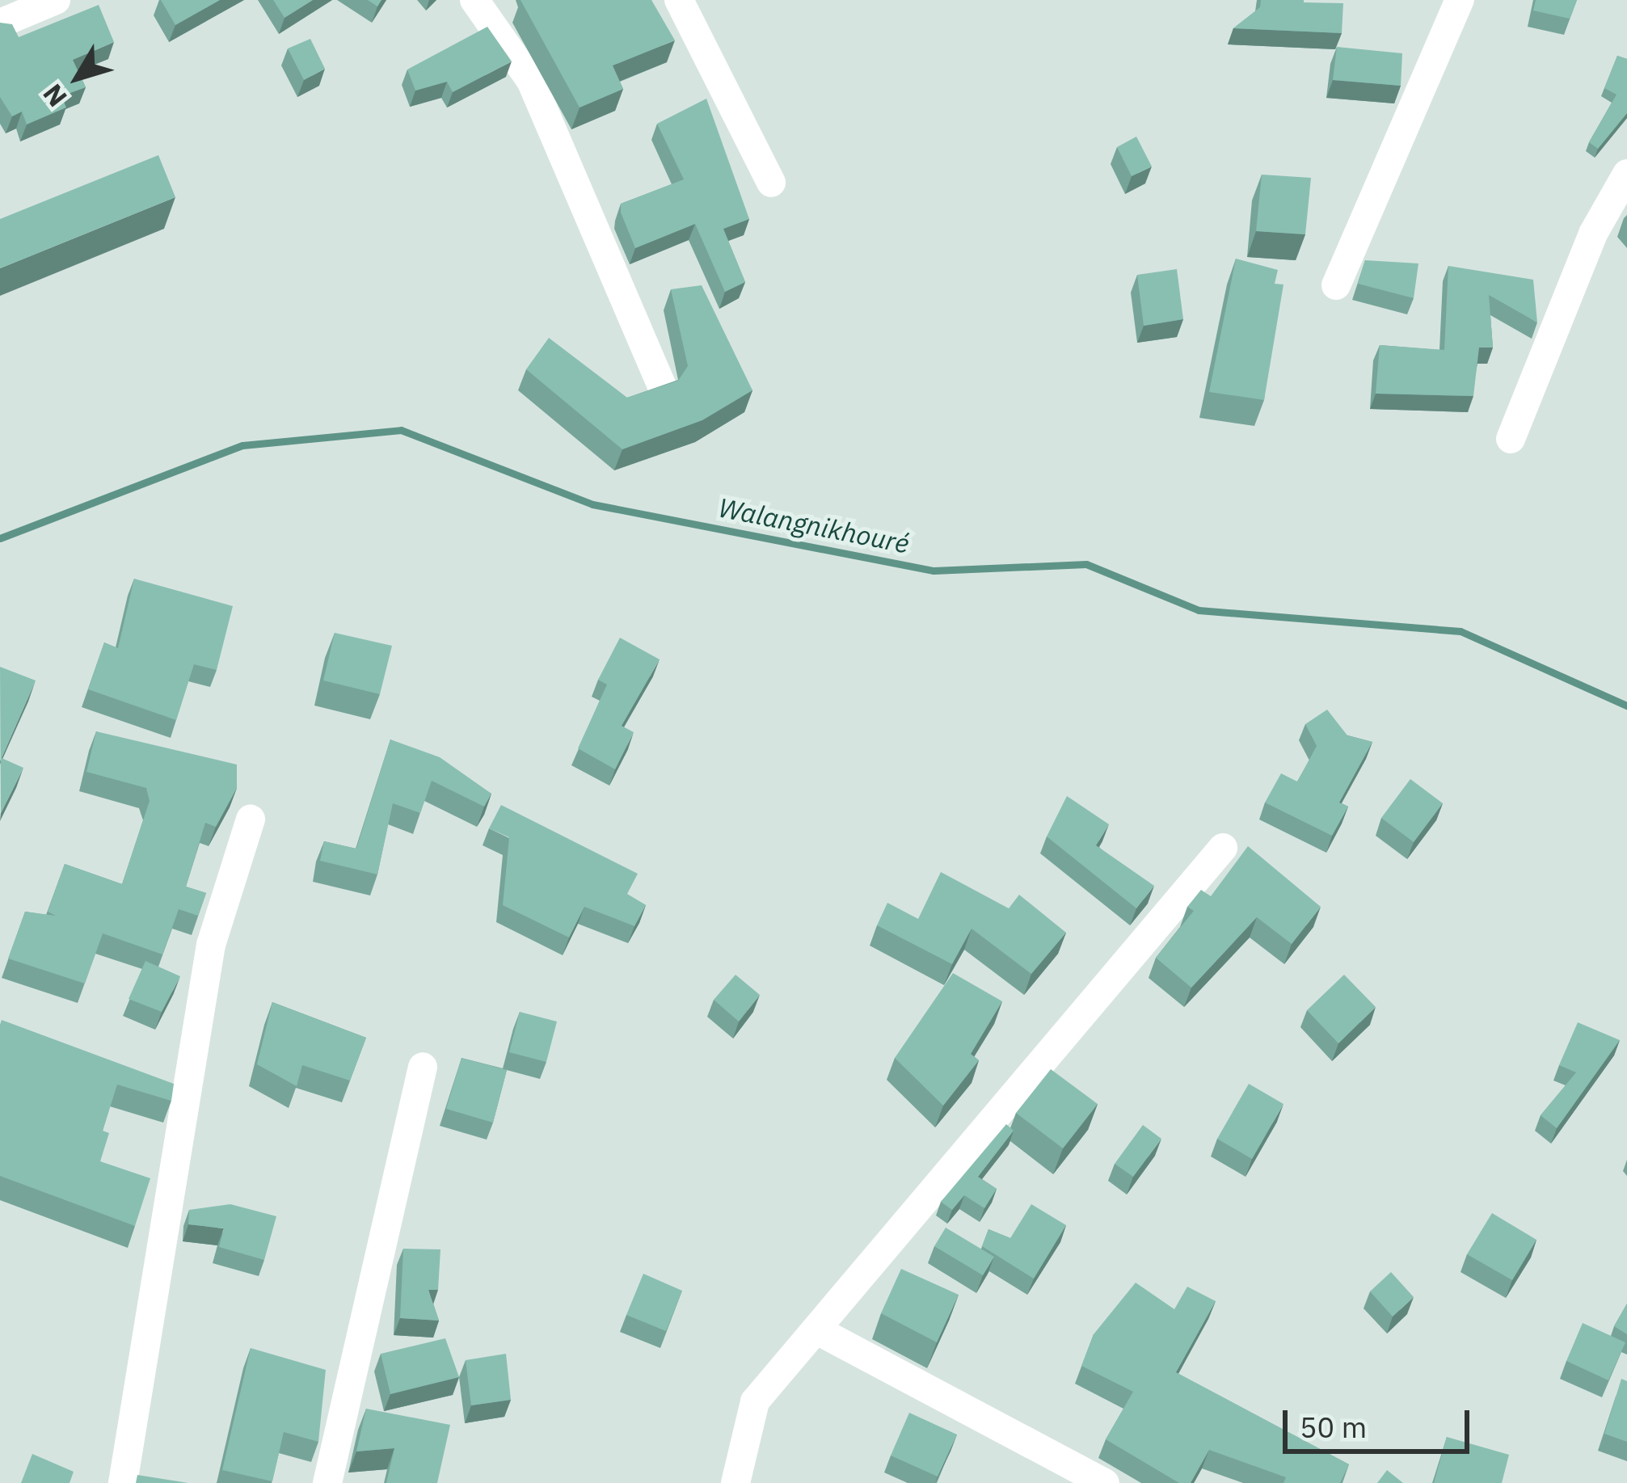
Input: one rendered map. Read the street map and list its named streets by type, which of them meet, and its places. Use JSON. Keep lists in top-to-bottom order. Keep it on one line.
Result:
{"water":["Walangnikhouré"],"scale_bar":"50 m","north":"bottom left"}
